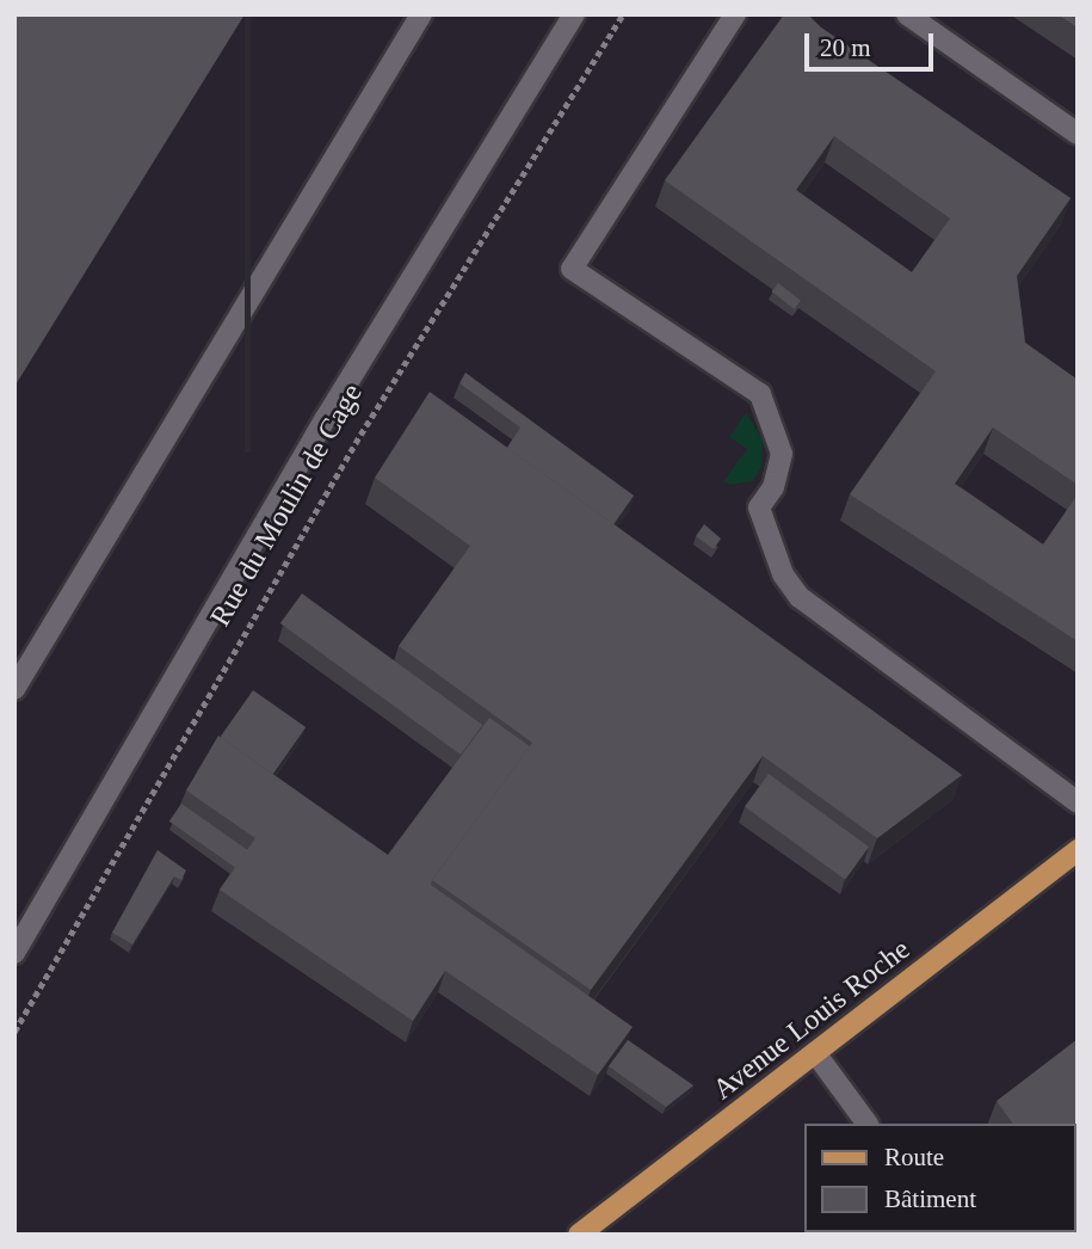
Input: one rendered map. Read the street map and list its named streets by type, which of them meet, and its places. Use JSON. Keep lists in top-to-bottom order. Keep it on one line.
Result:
{"streets":{"main road":["Avenue Louis Roche"],"street":["Rue du Moulin de Cage"]},"legend":["Route","Bâtiment"],"scale_bar":"20 m"}
